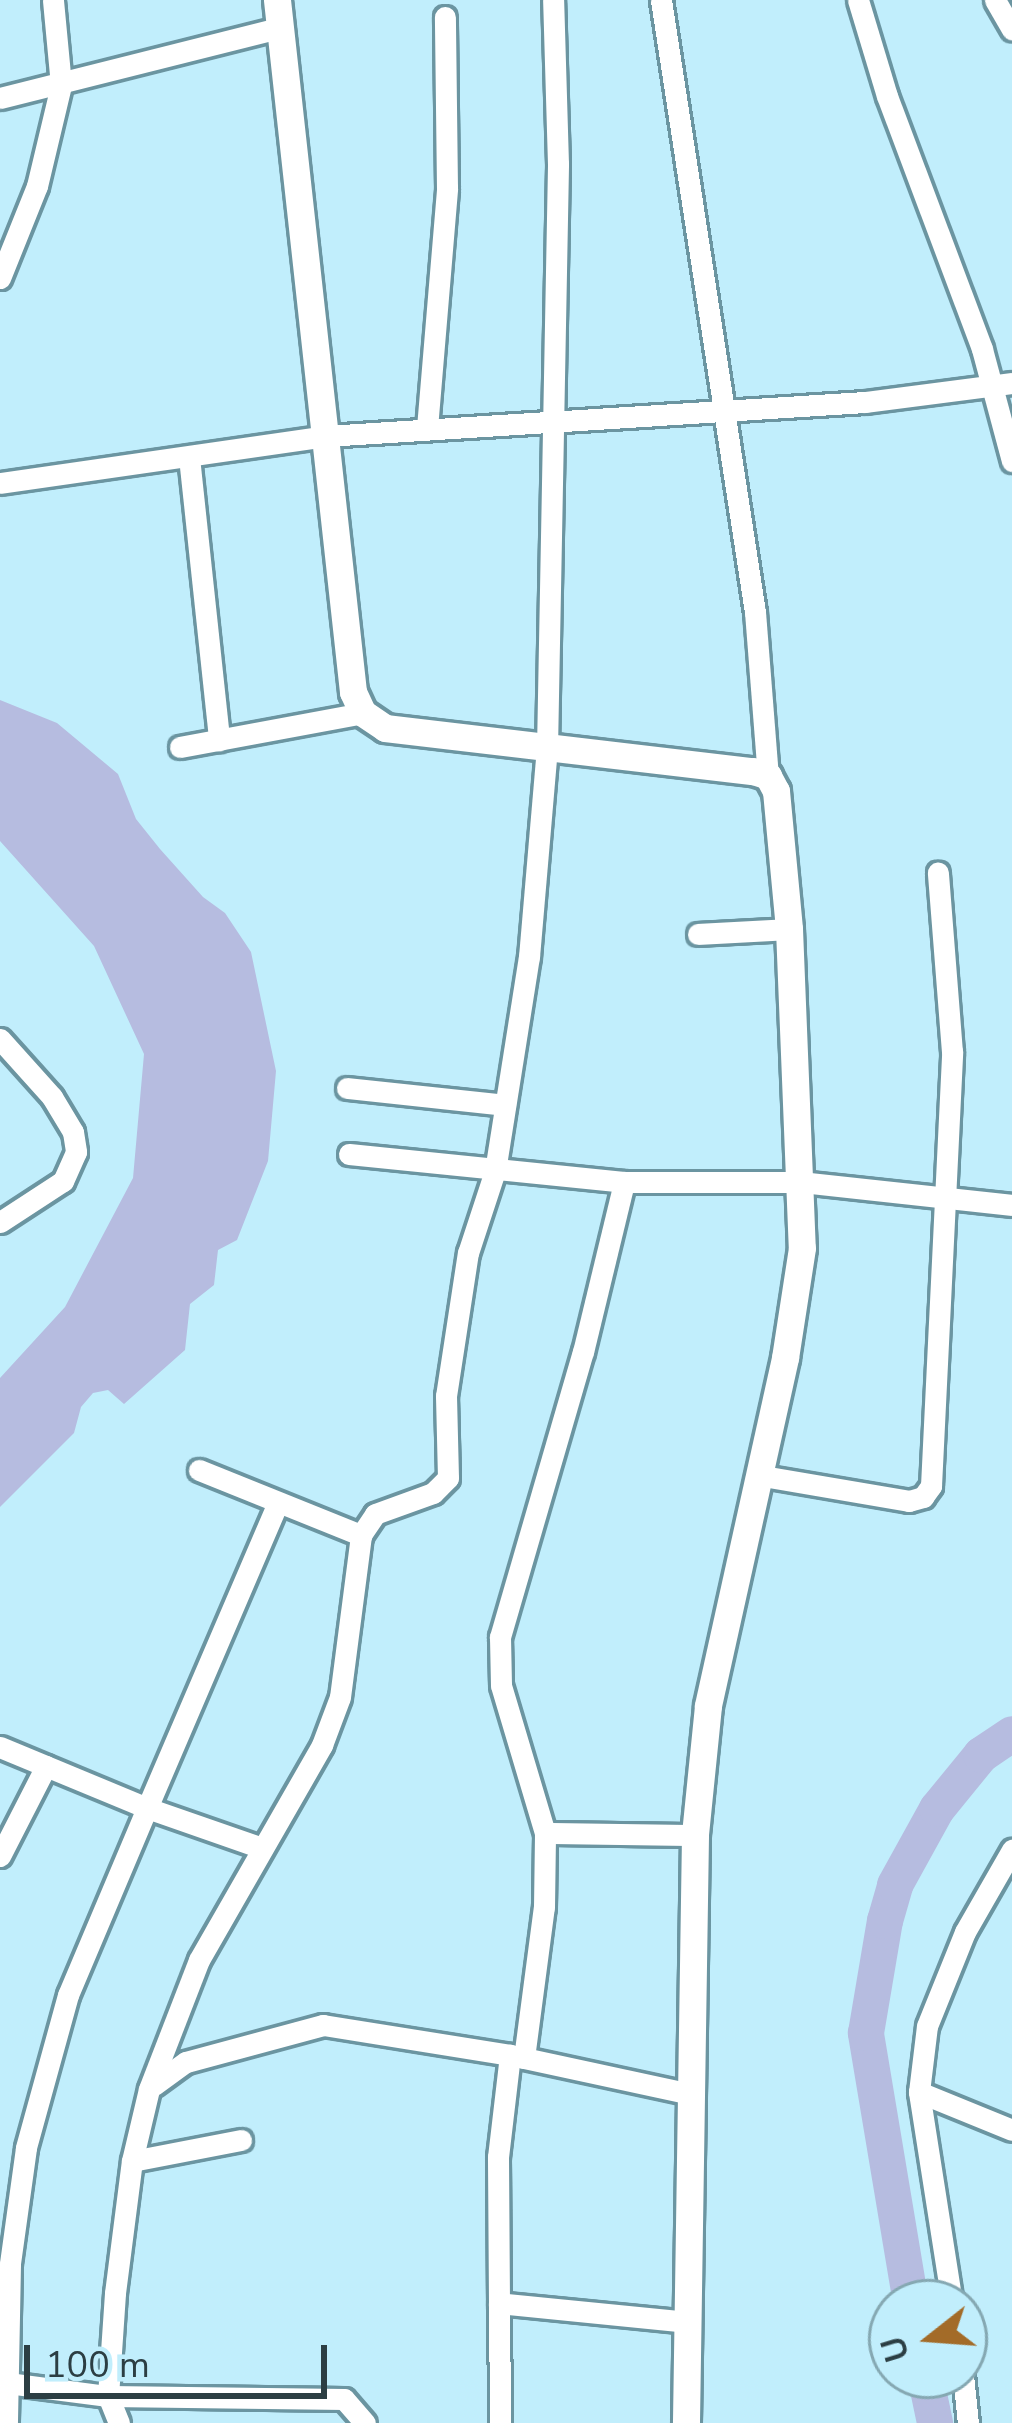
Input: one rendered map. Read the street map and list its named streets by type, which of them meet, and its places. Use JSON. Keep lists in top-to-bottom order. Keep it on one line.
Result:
{"scale_bar":"100 m","north":"left"}
